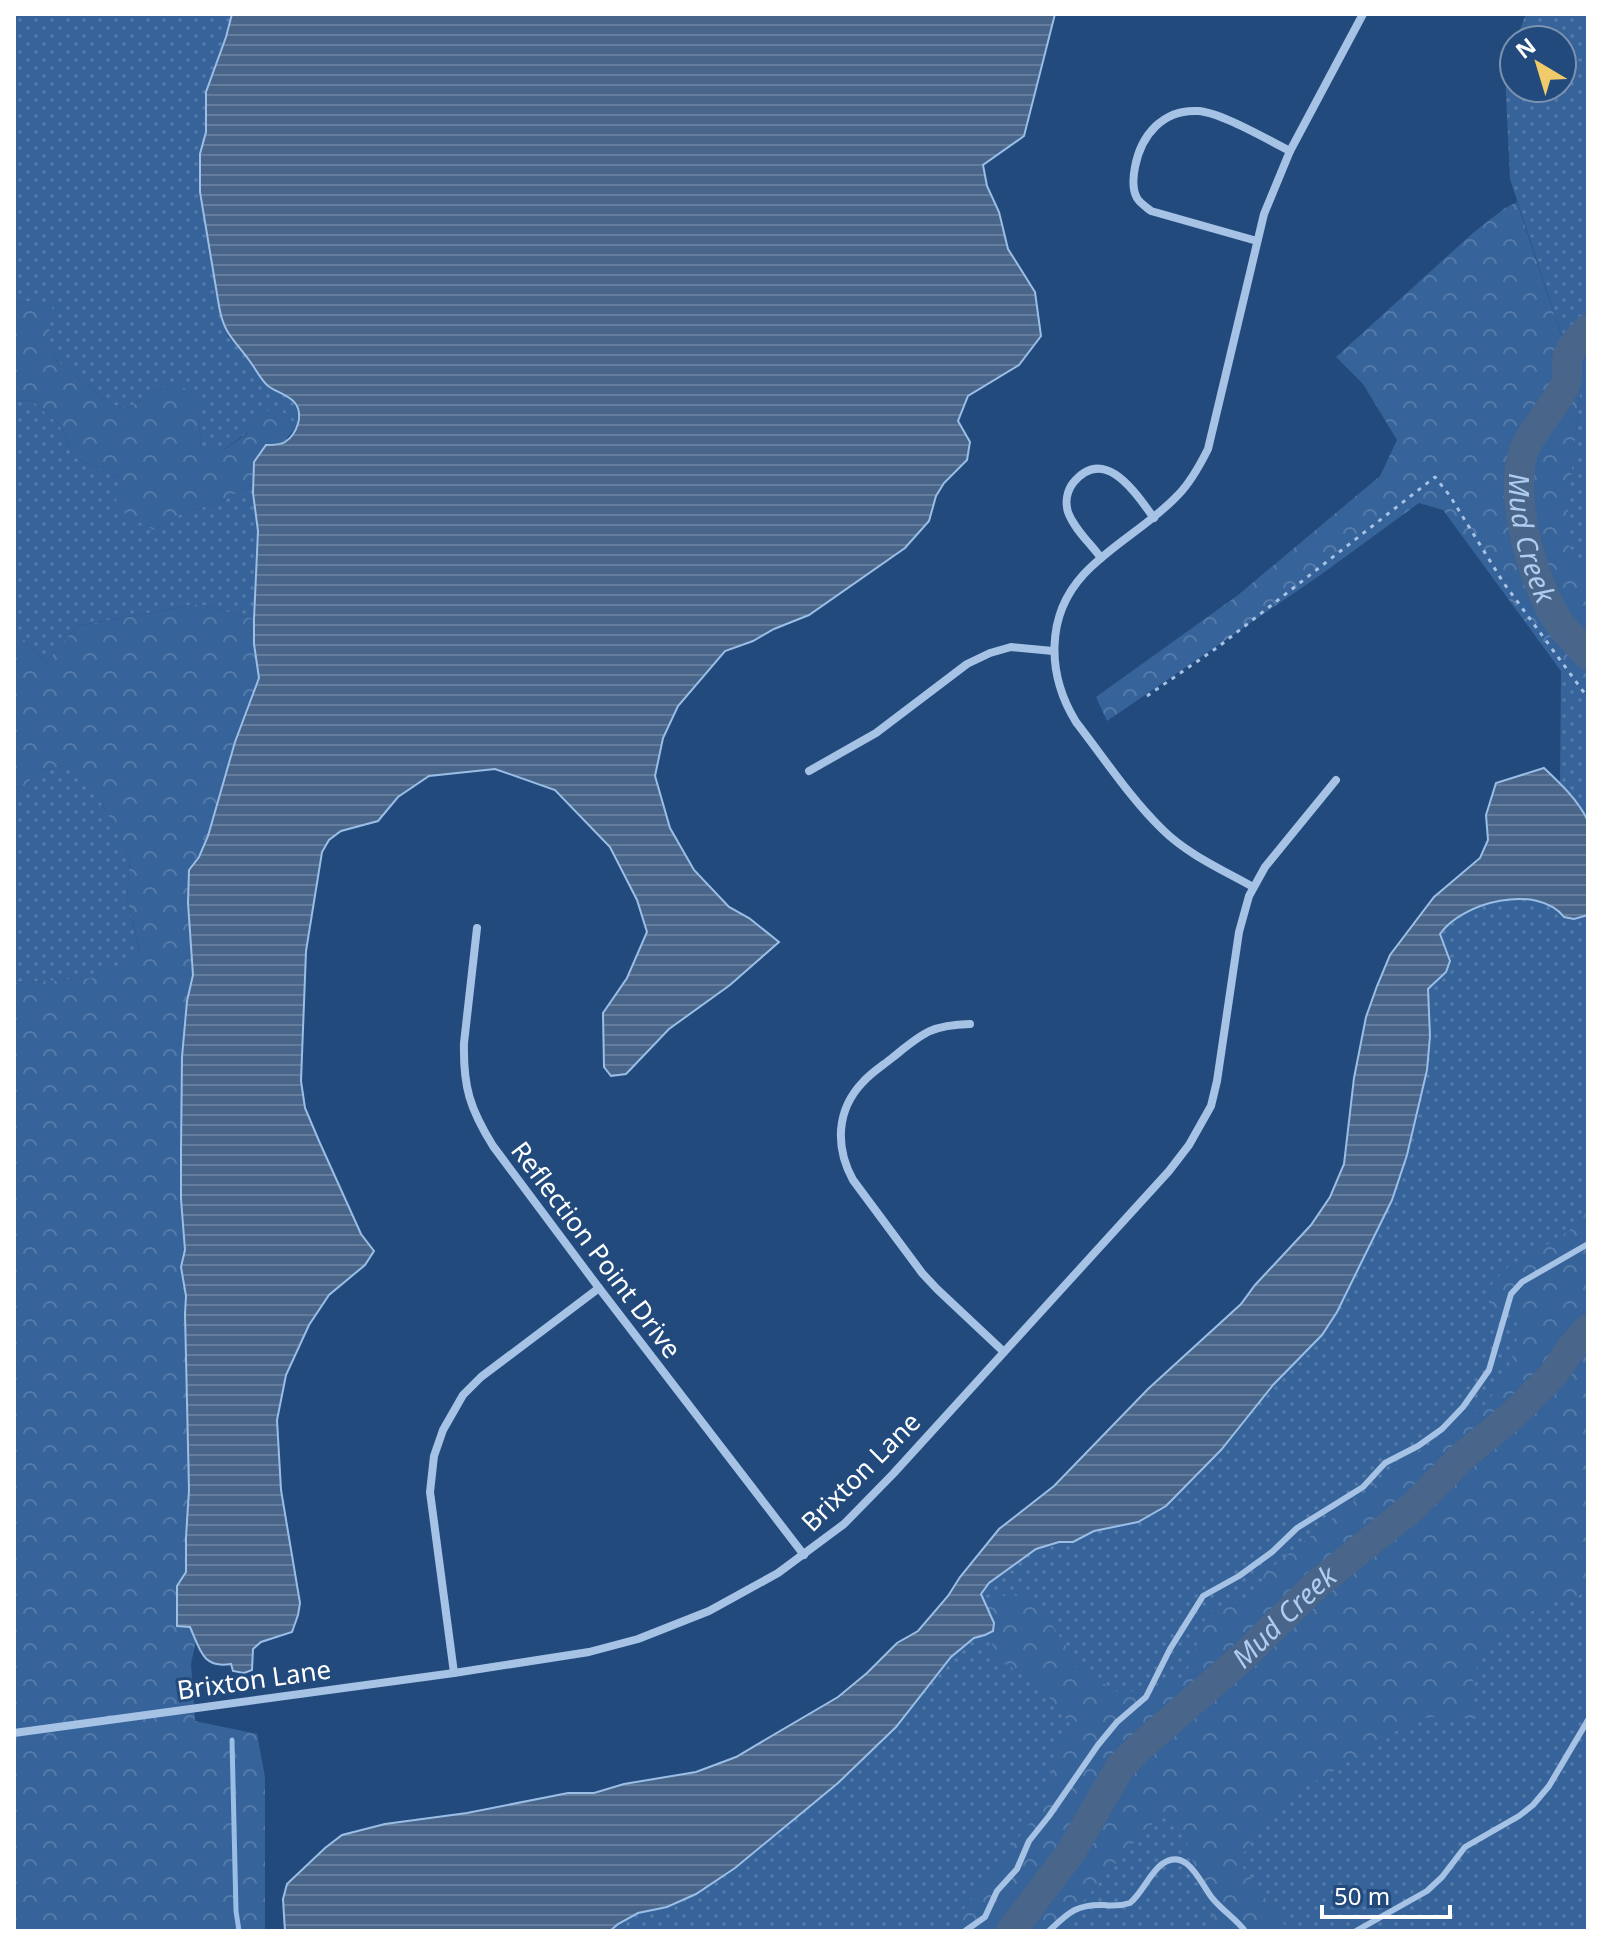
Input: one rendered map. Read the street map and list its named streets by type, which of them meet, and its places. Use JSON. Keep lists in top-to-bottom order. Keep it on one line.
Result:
{"streets":{"street":["Reflection Point Drive","Brixton Lane"]},"crossings":[["Reflection Point Drive","Brixton Lane"]],"water":["Mud Creek"],"scale_bar":"50 m","north":"top left"}
